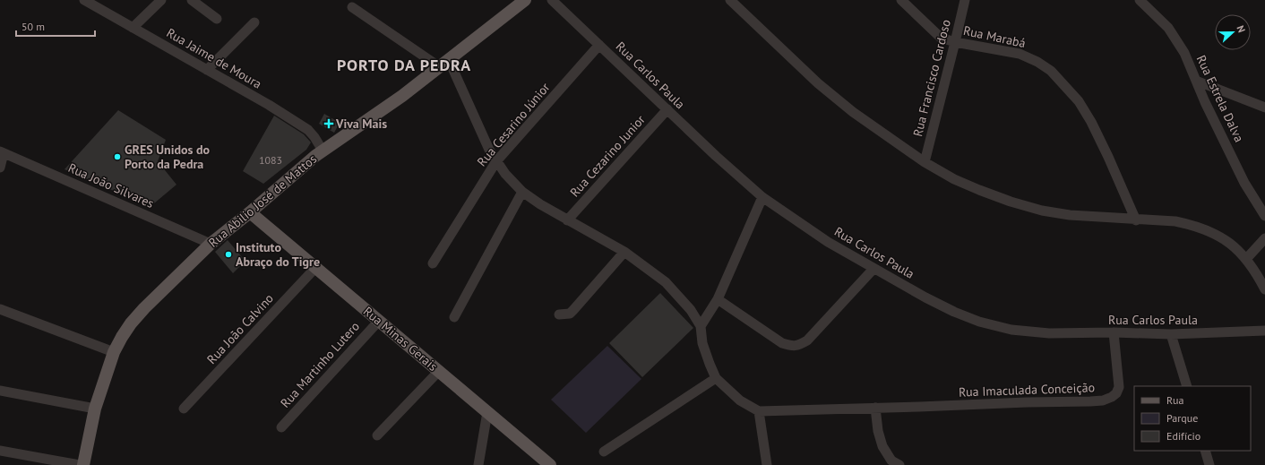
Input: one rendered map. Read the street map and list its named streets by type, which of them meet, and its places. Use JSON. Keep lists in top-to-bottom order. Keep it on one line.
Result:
{"streets":{"main road":["Rua Abilio José de Mattos","Rua Minas Gerais"],"street":["Rua Marabá","Rua Jaime de Moura","Rua Carlos Paula","Rua Francisco Cardoso","Rua Estrela Dalva","Rua Cesarino Júnior","Rua Cezarino Junior","Rua João Silvares","Rua João Calvino","Rua Martinho Lutero","Rua Imaculada Conceição"]},"crossings":[["Rua Marabá","Rua Francisco Cardoso"],["Rua Jaime de Moura","Rua Abilio José de Mattos"],["Rua Carlos Paula","Rua Cesarino Júnior"],["Rua Carlos Paula","Rua Cezarino Junior"],["Rua Carlos Paula","Rua Imaculada Conceição"],["Rua João Silvares","Rua Abilio José de Mattos"],["Rua Abilio José de Mattos","Rua Minas Gerais"],["Rua João Calvino","Rua Minas Gerais"],["Rua Minas Gerais","Rua Martinho Lutero"]],"districts":["PORTO DA PEDRA"],"places":{"health":["Viva Mais"],"other":["GRES Unidos do Porto da Pedra","Instituto Abraço do Tigre"]},"house_numbers":["1083"],"legend":["Rua","Parque","Edifício"],"scale_bar":"50 m","north":"right"}
